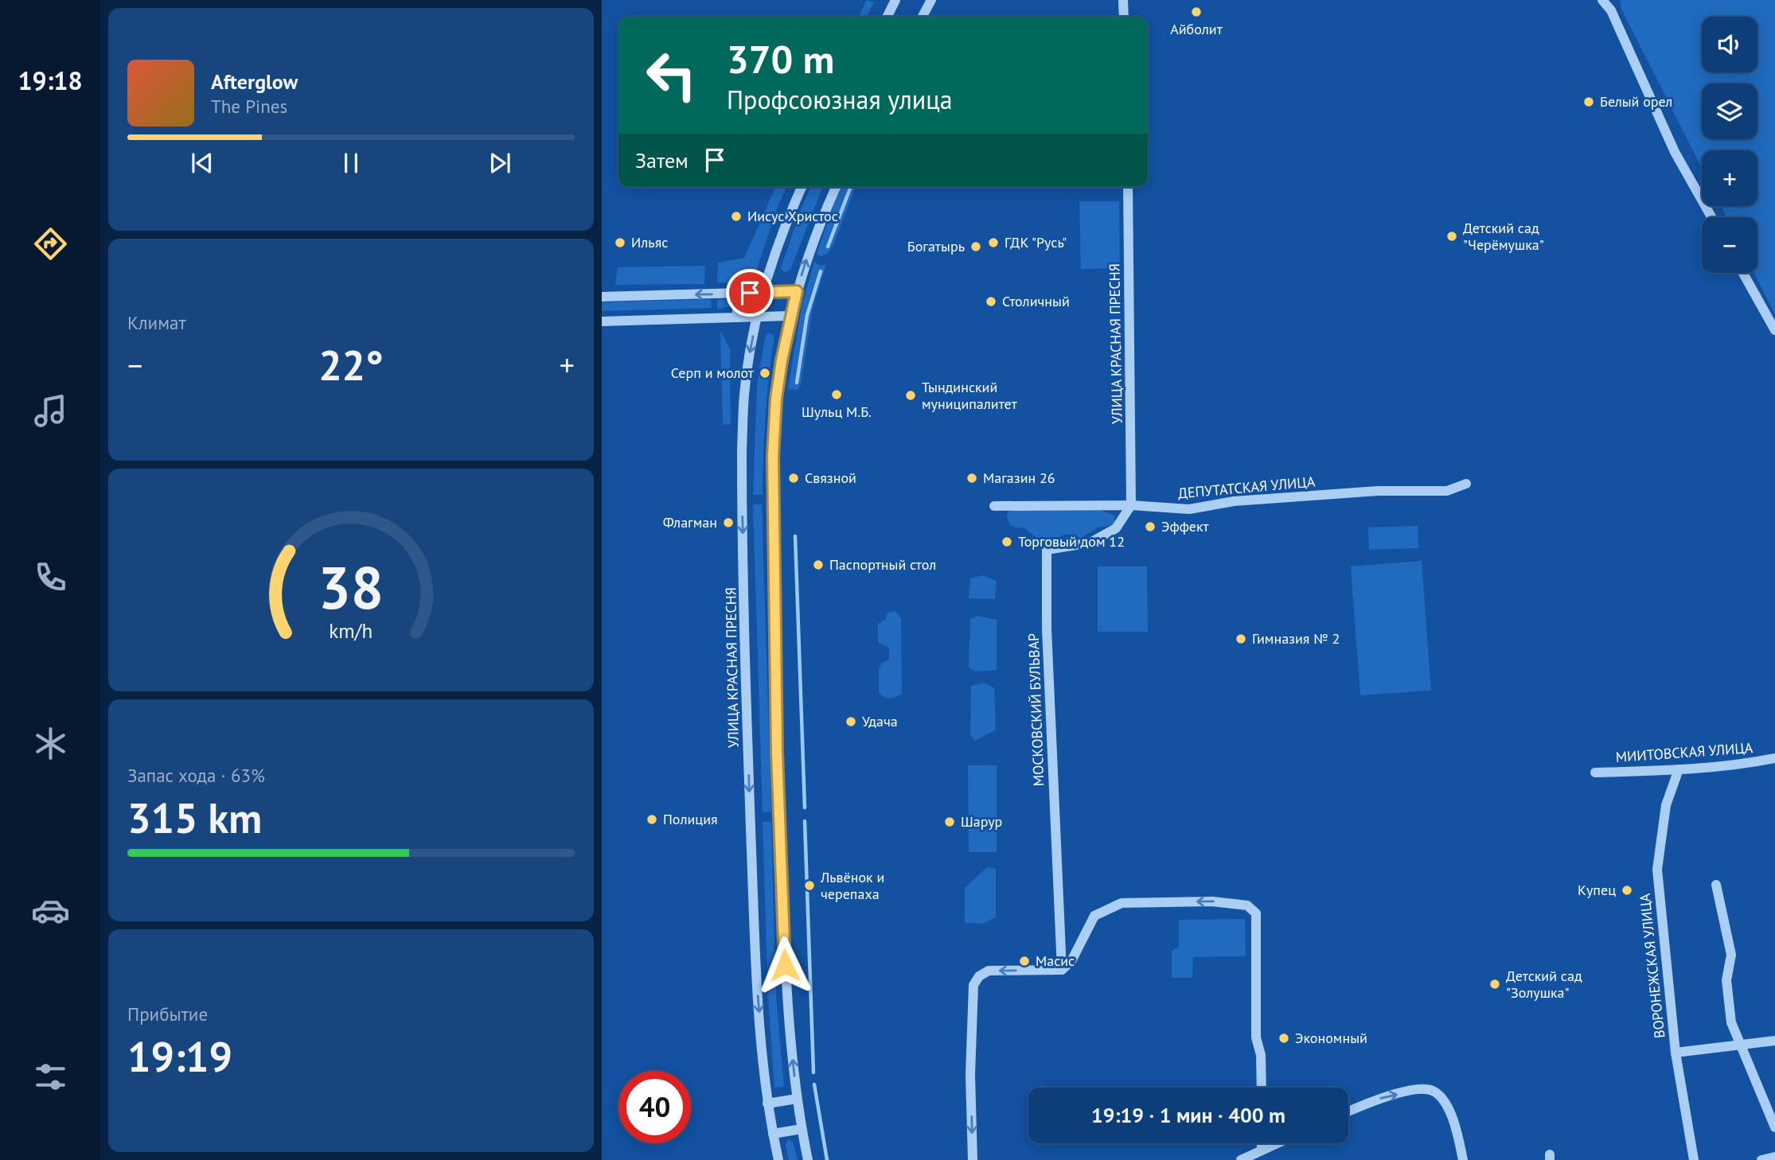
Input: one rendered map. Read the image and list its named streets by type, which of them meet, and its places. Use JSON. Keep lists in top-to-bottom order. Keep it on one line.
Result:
{"streets":{"street":["УЛИЦА КРАСНАЯ ПРЕСНЯ","ДЕПУТАТСКАЯ УЛИЦА","МОСКОВСКИЙ БУЛЬВАР","МИИТОВСКАЯ УЛИЦА","ВОРОНЕЖСКАЯ УЛИЦА"]},"crossings":[["УЛИЦА КРАСНАЯ ПРЕСНЯ","ДЕПУТАТСКАЯ УЛИЦА"],["УЛИЦА КРАСНАЯ ПРЕСНЯ","МОСКОВСКИЙ БУЛЬВАР"],["ДЕПУТАТСКАЯ УЛИЦА","МОСКОВСКИЙ БУЛЬВАР"],["МИИТОВСКАЯ УЛИЦА","ВОРОНЕЖСКАЯ УЛИЦА"]],"places":["Айболит","Белый орел","Иисус Христос","Детский сад \"Черёмушка\"","Ильяс","ГДК \"Русь\"","Богатырь","Столичный","Серп и молот","Шульц М.Б.","Тындинский муниципалитет","Связной","Магазин 26","Флагман","Эффект","Торговый дом 12","Паспортный стол","Гимназия № 2","Удача","Полиция","Шарур","Львёнок и черепаха","Купец","Масис","Детский сад \"Золушка\"","Экономный"],"page":{"tabs":"19:18","map_buttons":["+","−"],"turn":["370 m","Профсоюзная улица"],"song":["Afterglow","The Pines"],"then":"Затем","tile":["Климат",["Запас хода · 63%","315 km"],["Прибытие","19:19"]],"heat":["−","22°","+"],"limit":"40","trip":"19:19 · 1 мин · 400 m","gauge":["38","km/h"]}}
